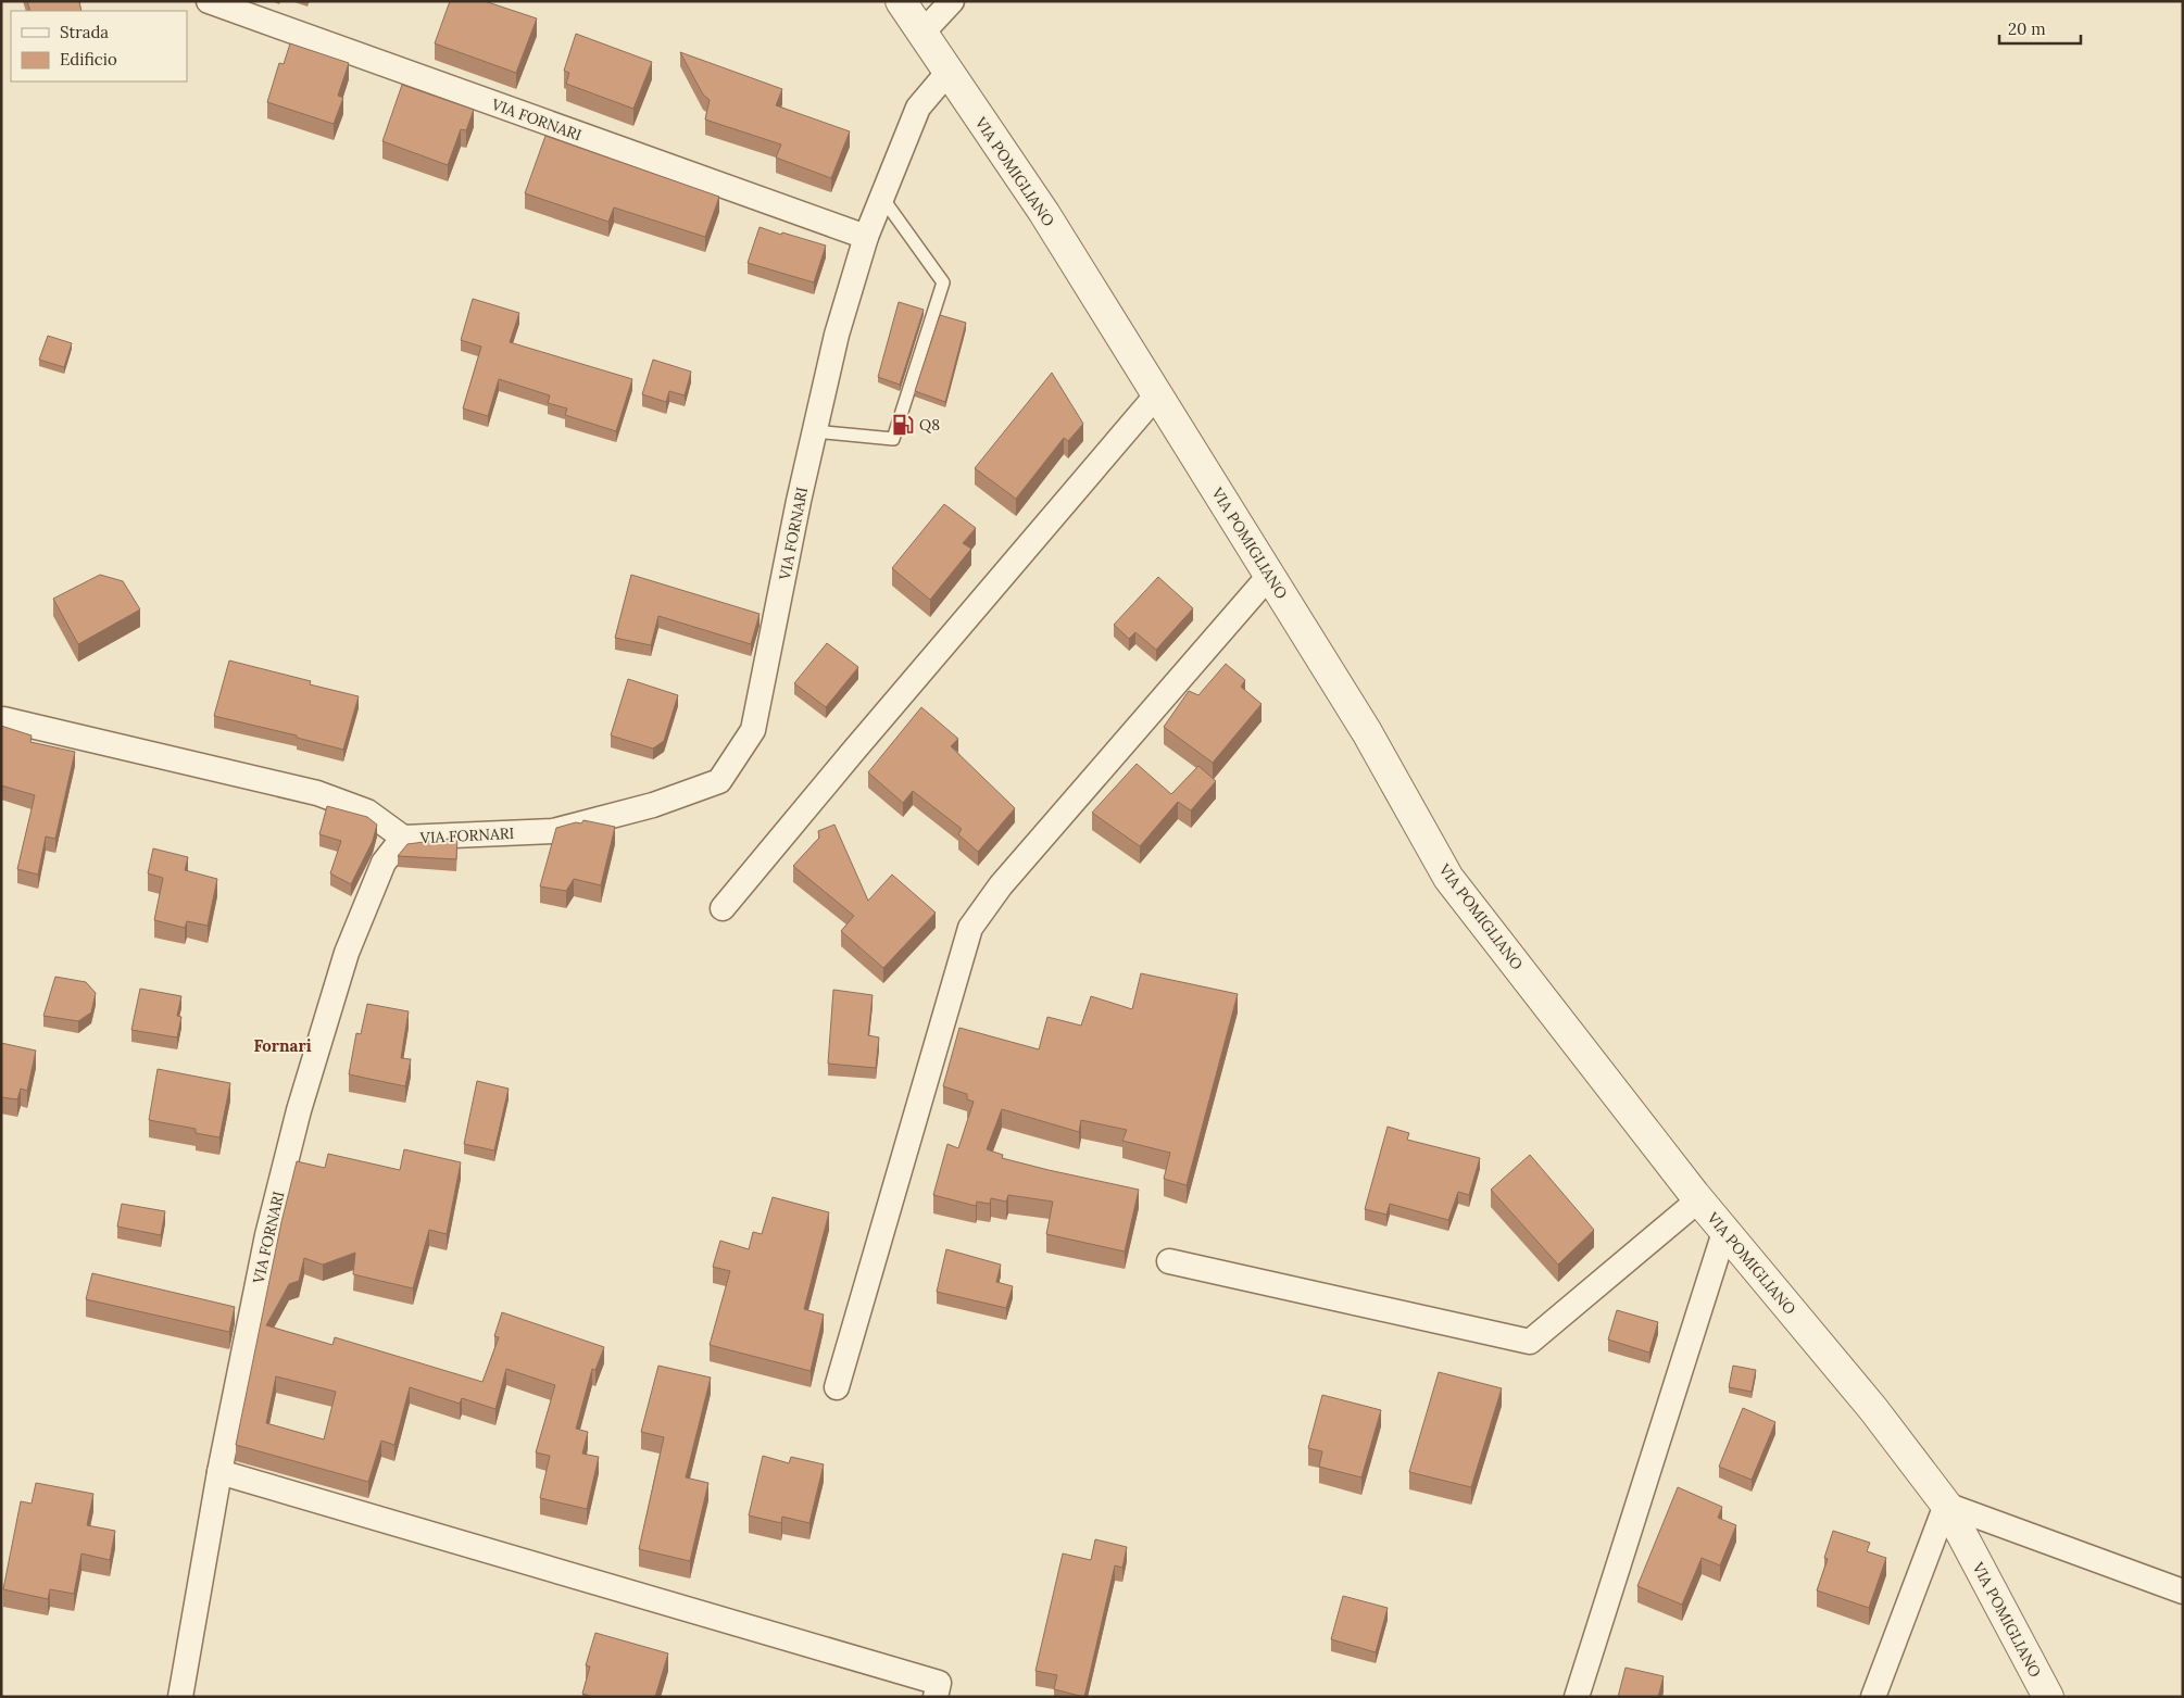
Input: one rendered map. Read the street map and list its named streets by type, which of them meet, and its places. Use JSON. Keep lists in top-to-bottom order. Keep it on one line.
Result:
{"streets":{"street":["VIA FORNARI","VIA POMIGLIANO"]},"crossings":[["VIA FORNARI","VIA POMIGLIANO"]],"districts":["Fornari"],"places":{"fuel station":["Q8"]},"legend":["Strada","Edificio"],"scale_bar":"20 m"}
